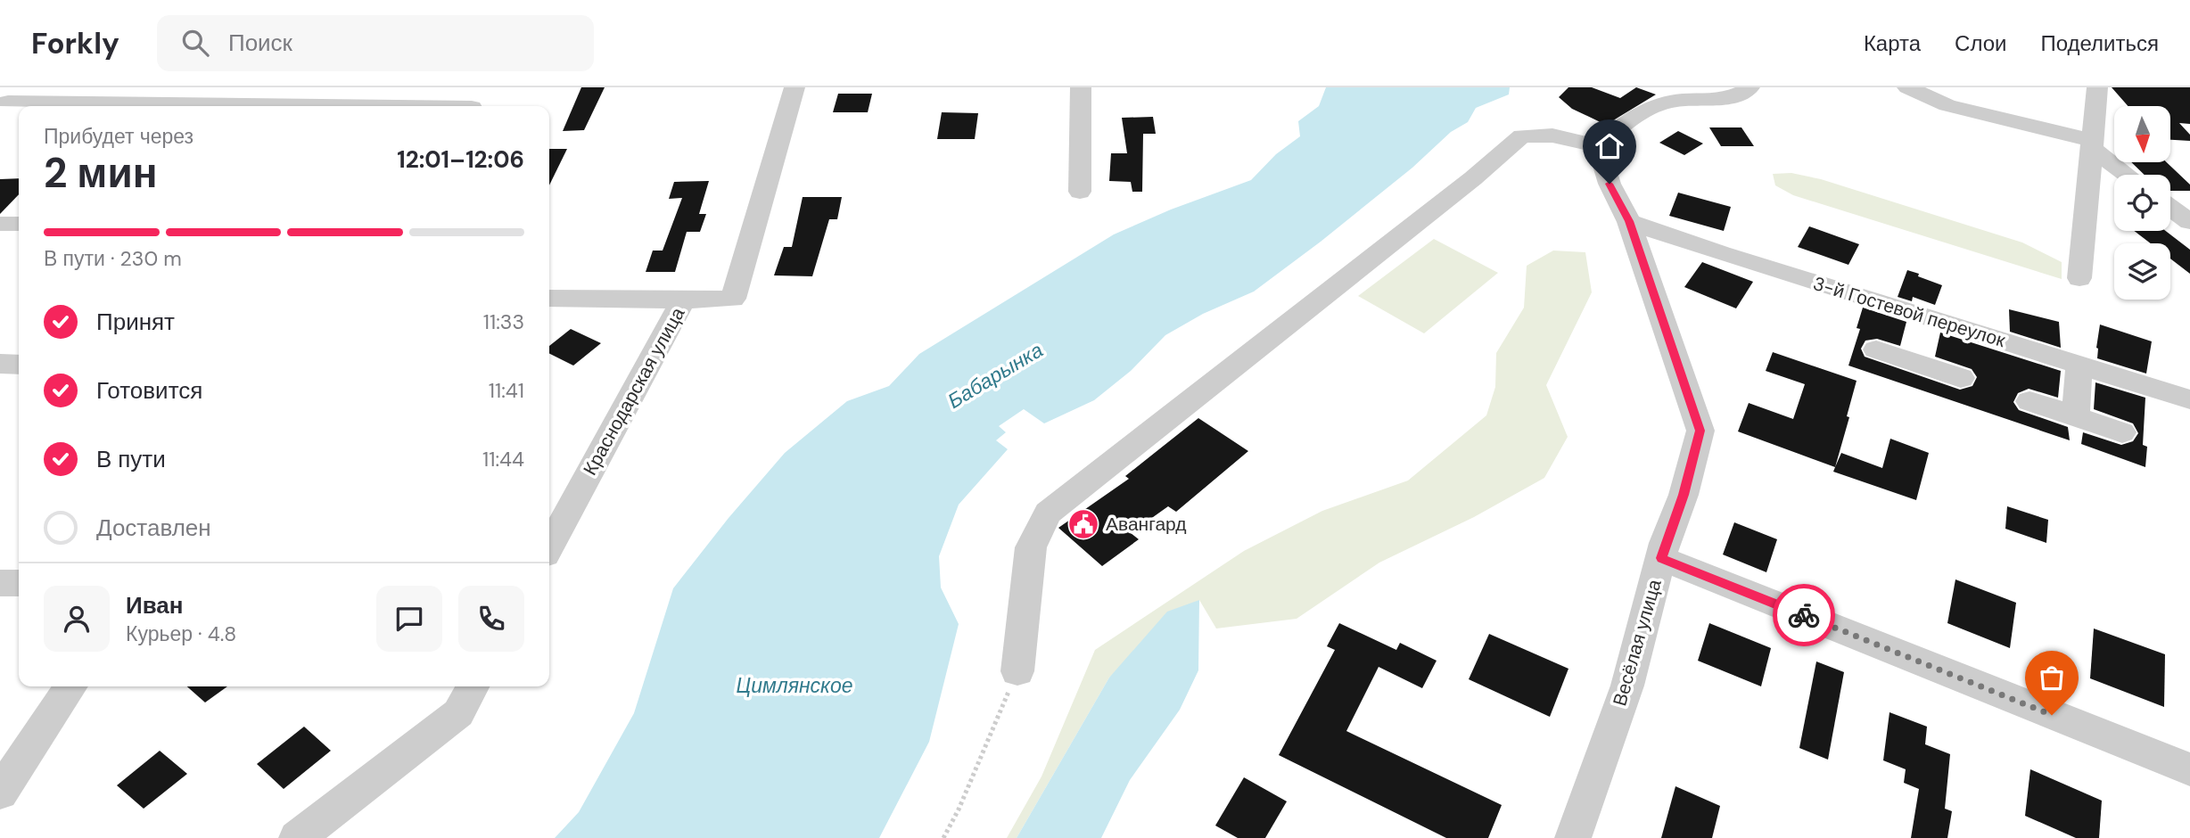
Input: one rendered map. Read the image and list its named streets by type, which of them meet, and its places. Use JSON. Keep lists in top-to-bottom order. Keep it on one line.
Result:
{"streets":{"street":["3-й Гостевой переулок","Краснодарская улица","Весёлая улица"]},"crossings":[["3-й Гостевой переулок","Весёлая улица"]],"water":["Бабарынка","Цимлянское"],"places":{"public building":["Авангард"]},"north":"bottom","page":{"header":"Forkly","search":"Поиск","nav":["Карта","Слои","Поделиться"],"heading":["2 мин","Прибудет через","12:01–12:06"],"panel":["Иван","Курьер · 4.8"],"bar":"В пути · 230 m","list":[["Принят","11:33"],["Готовится","11:41"],["В пути","11:44"],"Доставлен"]}}
